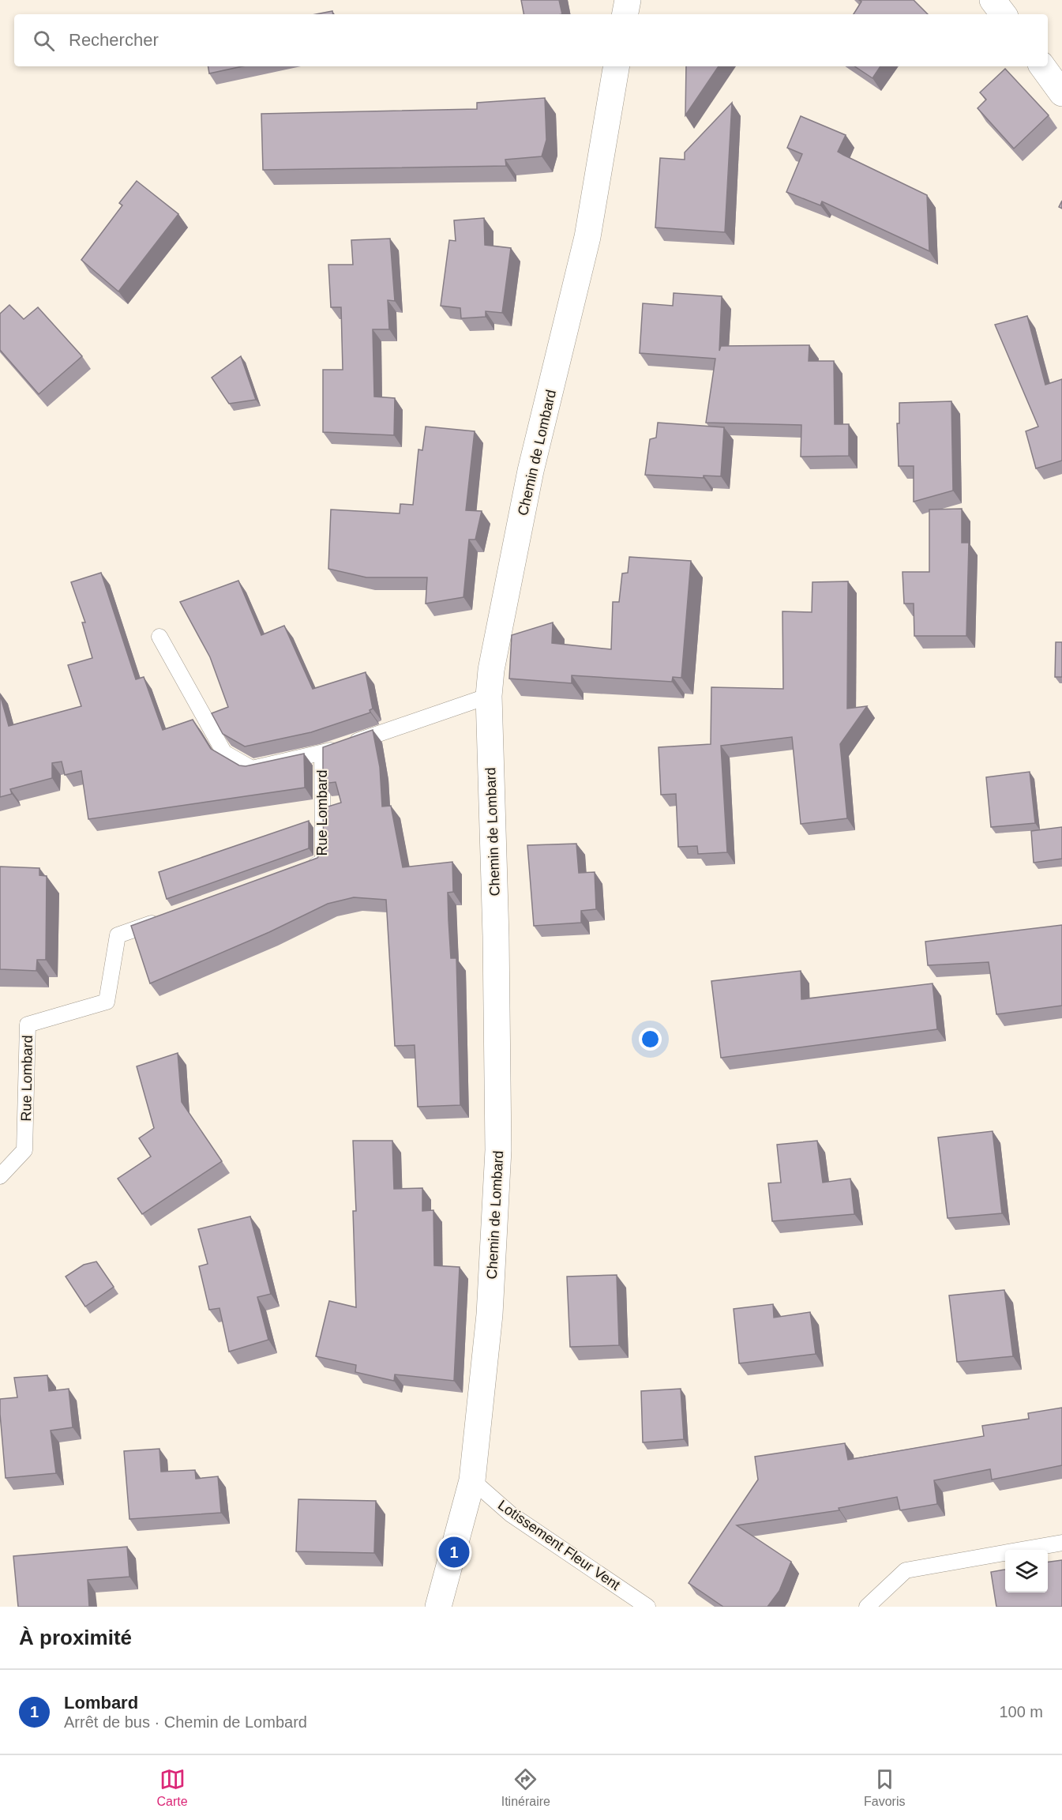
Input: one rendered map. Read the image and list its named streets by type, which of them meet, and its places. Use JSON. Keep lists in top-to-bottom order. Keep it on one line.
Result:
{"streets":{"street":["Chemin de Lombard"],"lane":["Rue Lombard","Lotissement Fleur Vent"]},"crossings":[["Chemin de Lombard","Rue Lombard"],["Chemin de Lombard","Lotissement Fleur Vent"]],"page":{"search":"Rechercher","pins":"1","heading":"À proximité","list":[{"mark":"1","name":"Lombard","note":"Arrêt de bus · Chemin de Lombard","value":"100 m"}],"nav":["Carte","Itinéraire","Favoris"]}}
